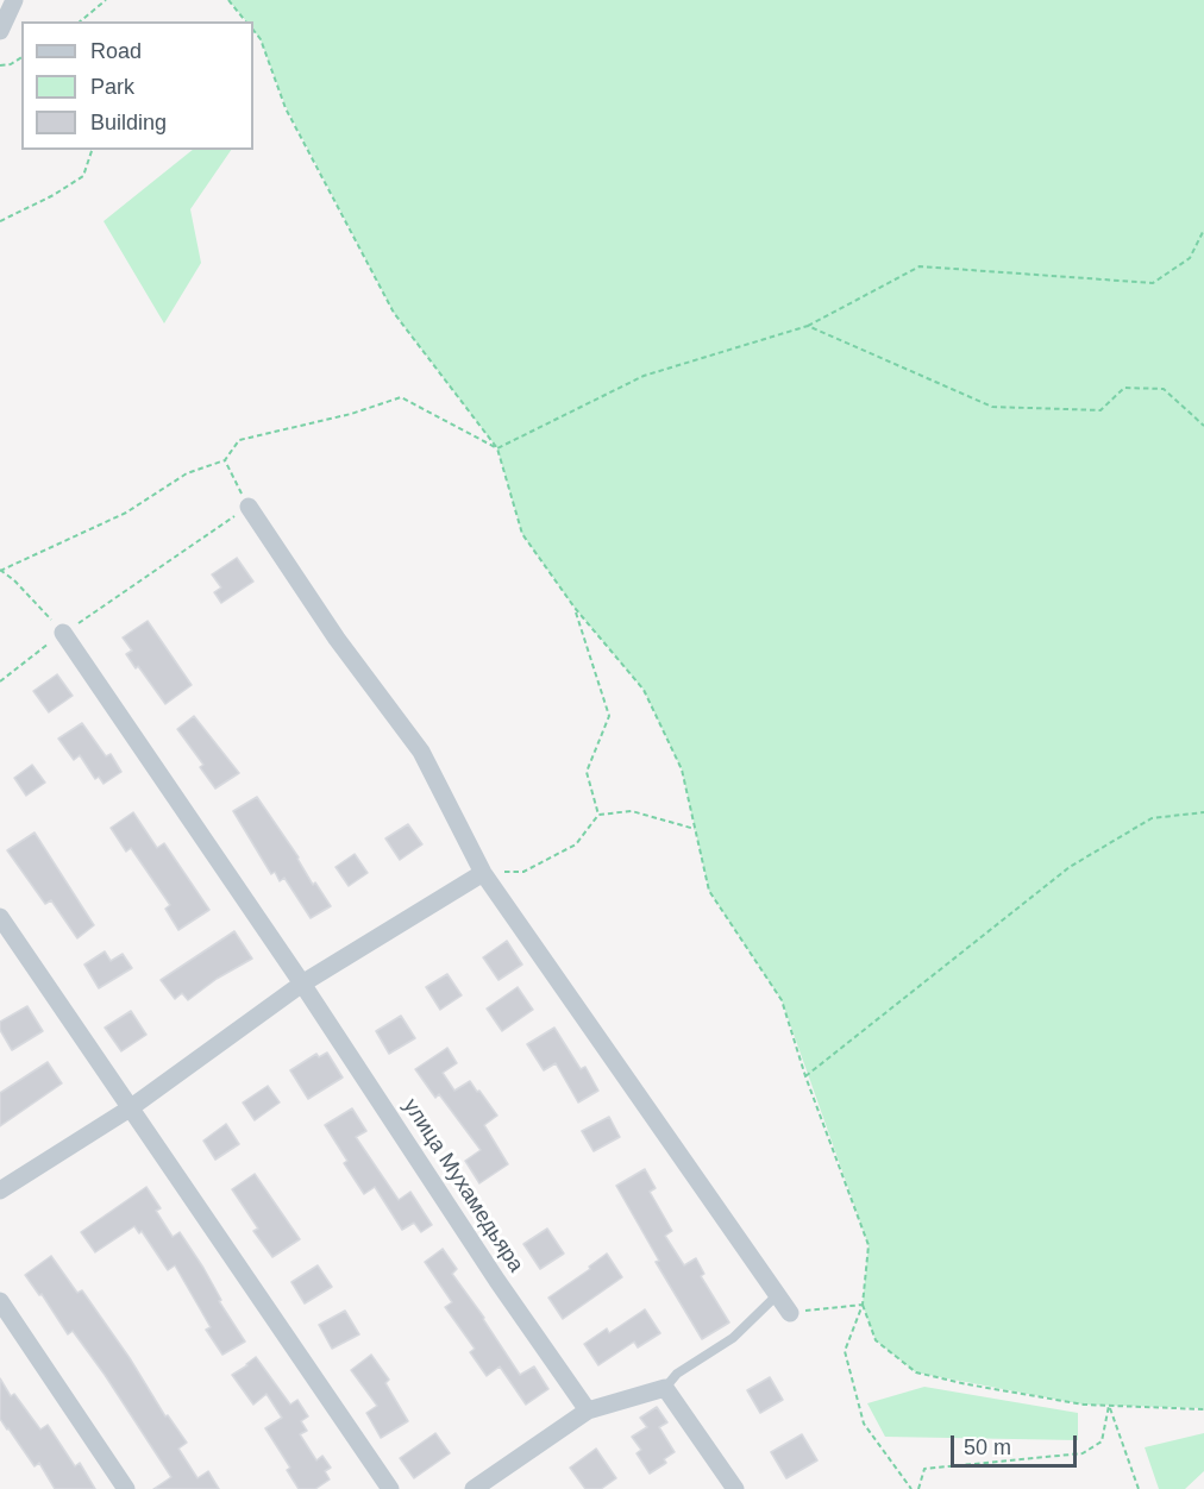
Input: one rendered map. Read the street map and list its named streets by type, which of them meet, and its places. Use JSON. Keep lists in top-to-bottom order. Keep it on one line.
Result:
{"streets":{"street":["улица Мухамедьяра"]},"legend":["Road","Park","Building"],"scale_bar":"50 m"}
